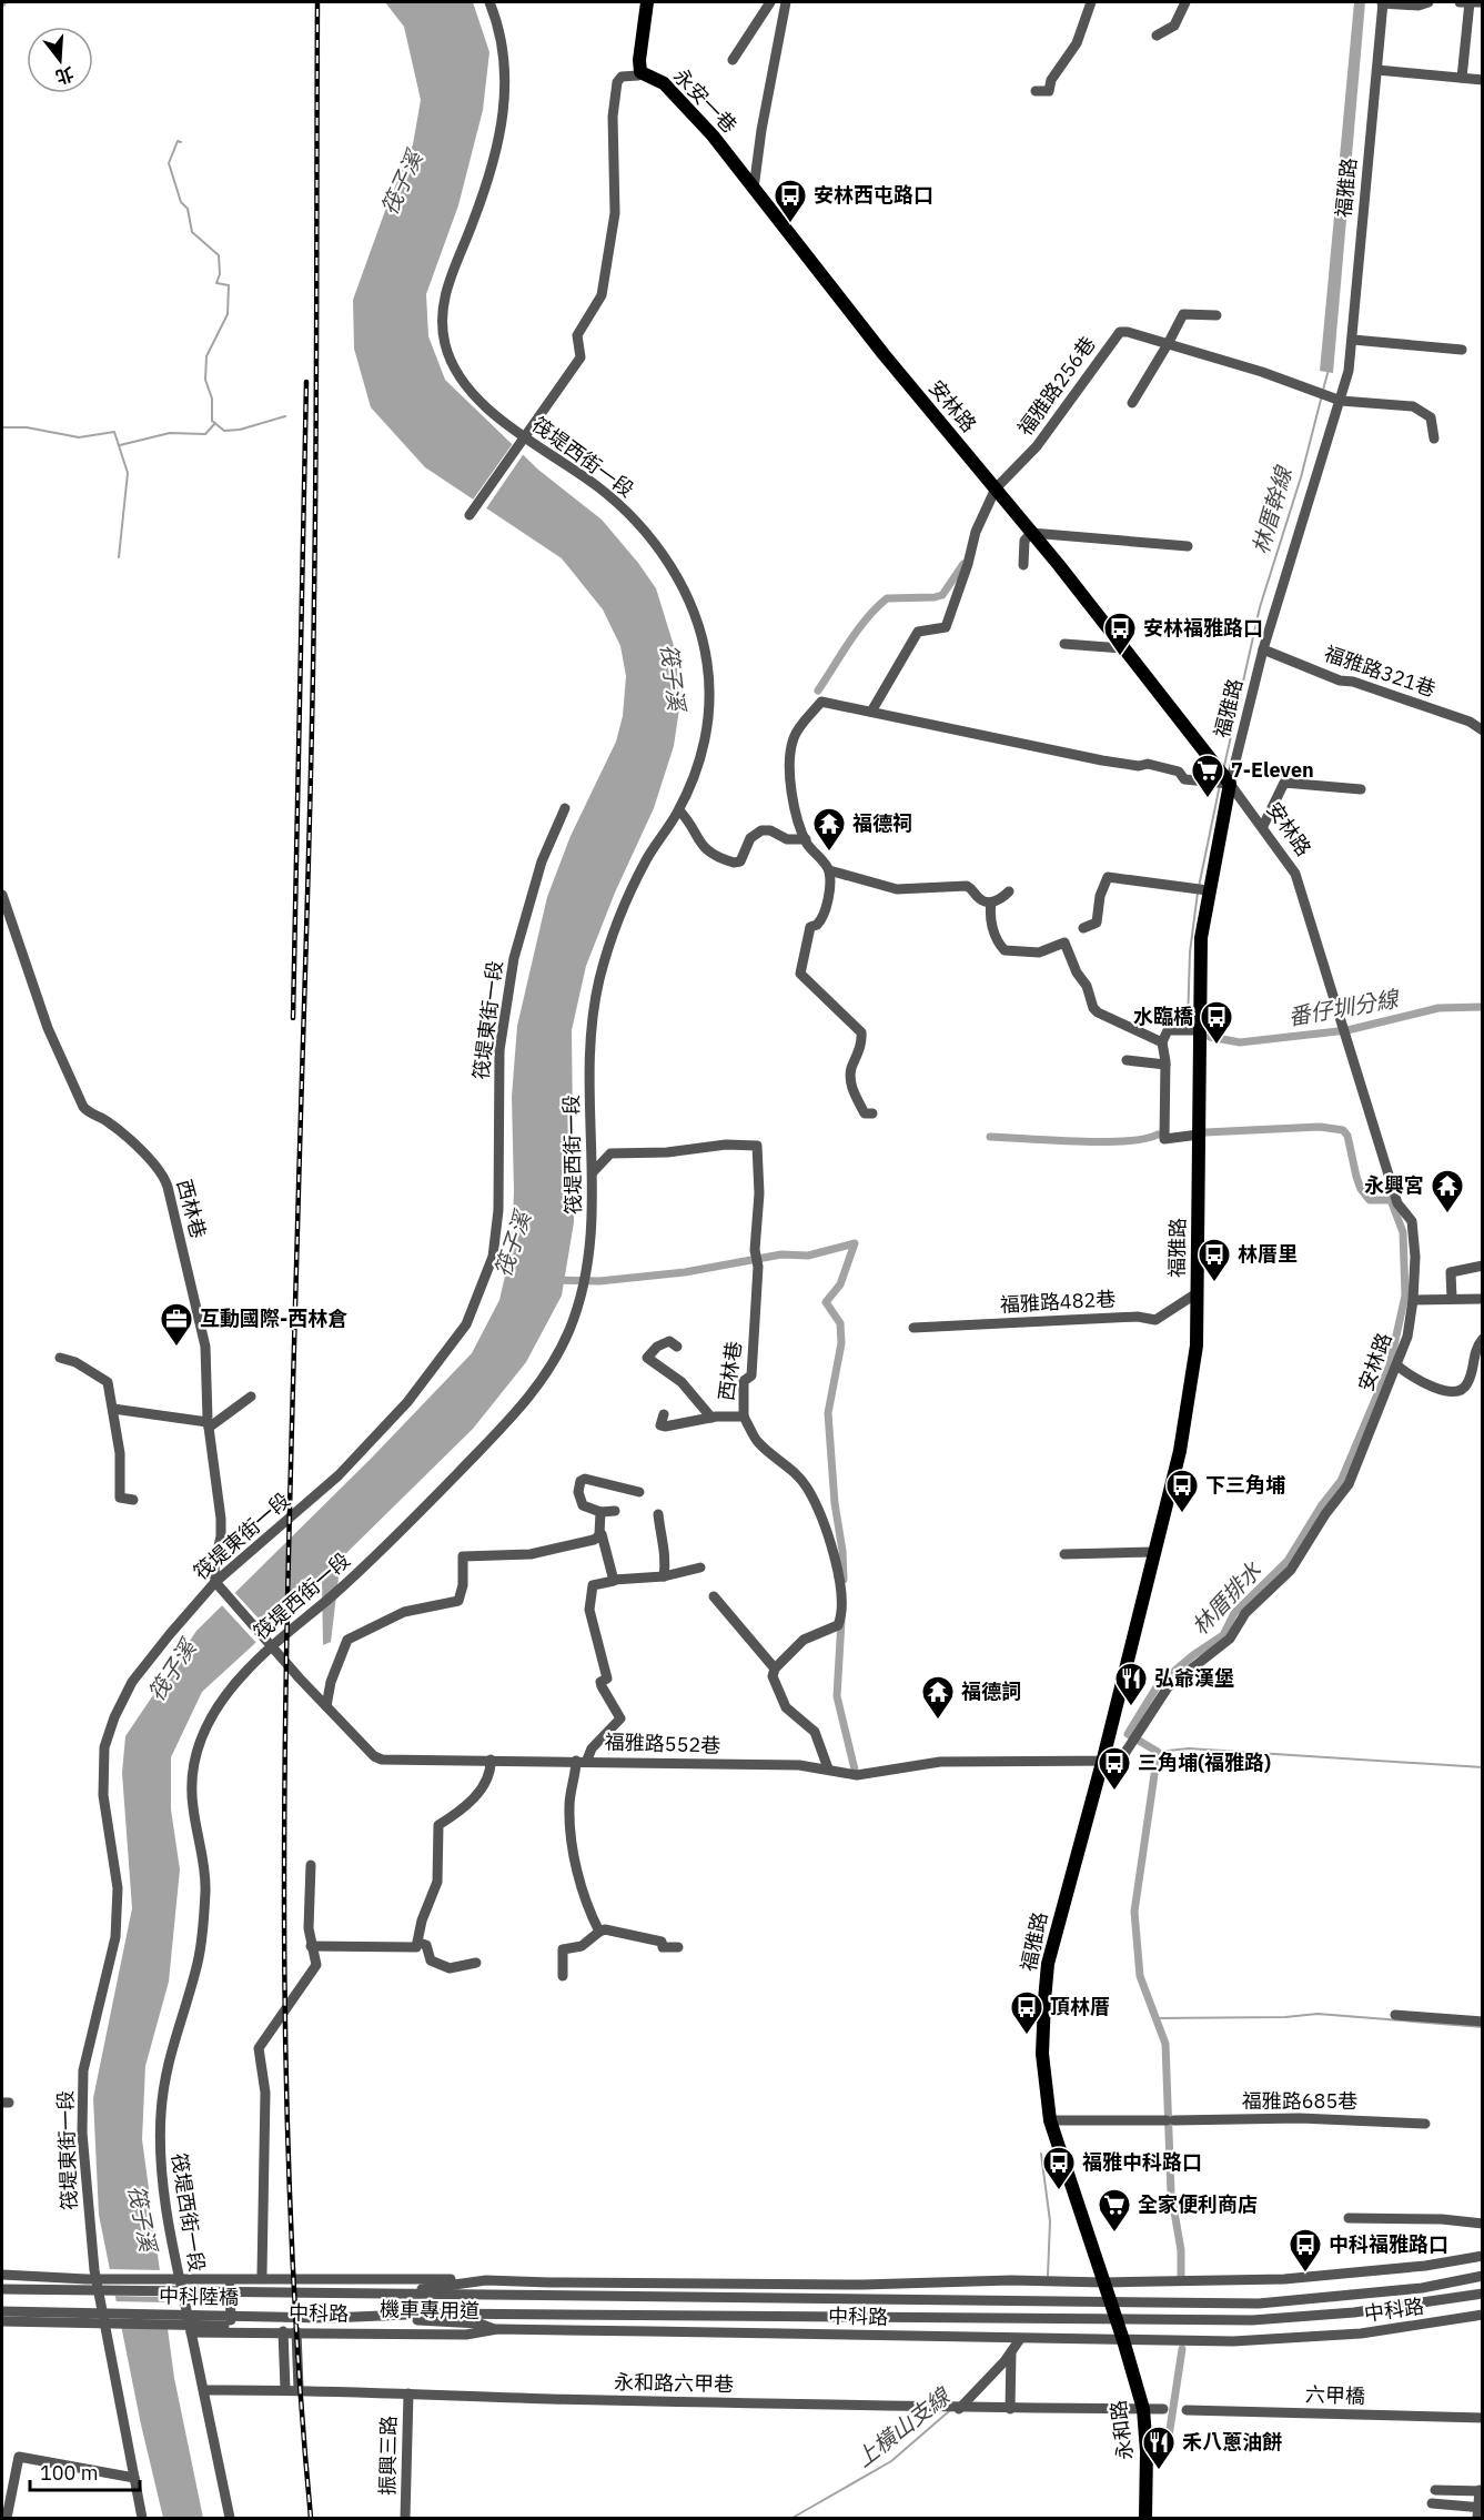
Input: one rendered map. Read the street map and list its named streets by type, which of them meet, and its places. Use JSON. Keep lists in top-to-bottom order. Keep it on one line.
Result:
{"streets":{"main road":["永安一巷","福雅路","安林路","永和路"],"street":["福雅路256巷","筏堤西街一段","福雅路321巷","筏堤東街一段","西林巷","福雅路482巷","福雅路552巷","福雅路685巷","中科陸橋","機車專用道","中科路","永和路六甲巷","六甲橋","振興三路"]},"crossings":[["永安一巷","安林路"],["福雅路","福雅路256巷"],["福雅路","安林路"],["福雅路","福雅路321巷"],["福雅路","福雅路482巷"],["福雅路","福雅路552巷"],["福雅路","福雅路685巷"],["福雅路","中科路"],["福雅路","永和路"],["福雅路256巷","安林路"],["安林路","福雅路552巷"],["筏堤西街一段","西林巷"],["筏堤西街一段","福雅路552巷"],["筏堤西街一段","中科路"],["筏堤西街一段","永和路六甲巷"],["筏堤東街一段","西林巷"],["筏堤東街一段","福雅路552巷"],["西林巷","福雅路552巷"],["中科陸橋","中科路"],["機車專用道","中科路"],["中科路","永和路"],["永和路六甲巷","永和路"],["永和路六甲巷","振興三路"]],"water":["筏子溪","林厝幹線","番仔圳分線","林厝排水","上橫山支線"],"places":{"bus stop":["安林西屯路口","安林福雅路口","水臨橋","林厝里","下三角埔","三角埔(福雅路)","頂林厝","福雅中科路口","中科福雅路口"],"supermarket":["7-Eleven","全家便利商店"],"temple":["福德祠","永興宮","福德詞"],"office":["互動國際-西林倉"],"restaurant":["弘爺漢堡","禾八蔥油餅"]},"scale_bar":"100 m","north":"bottom"}
